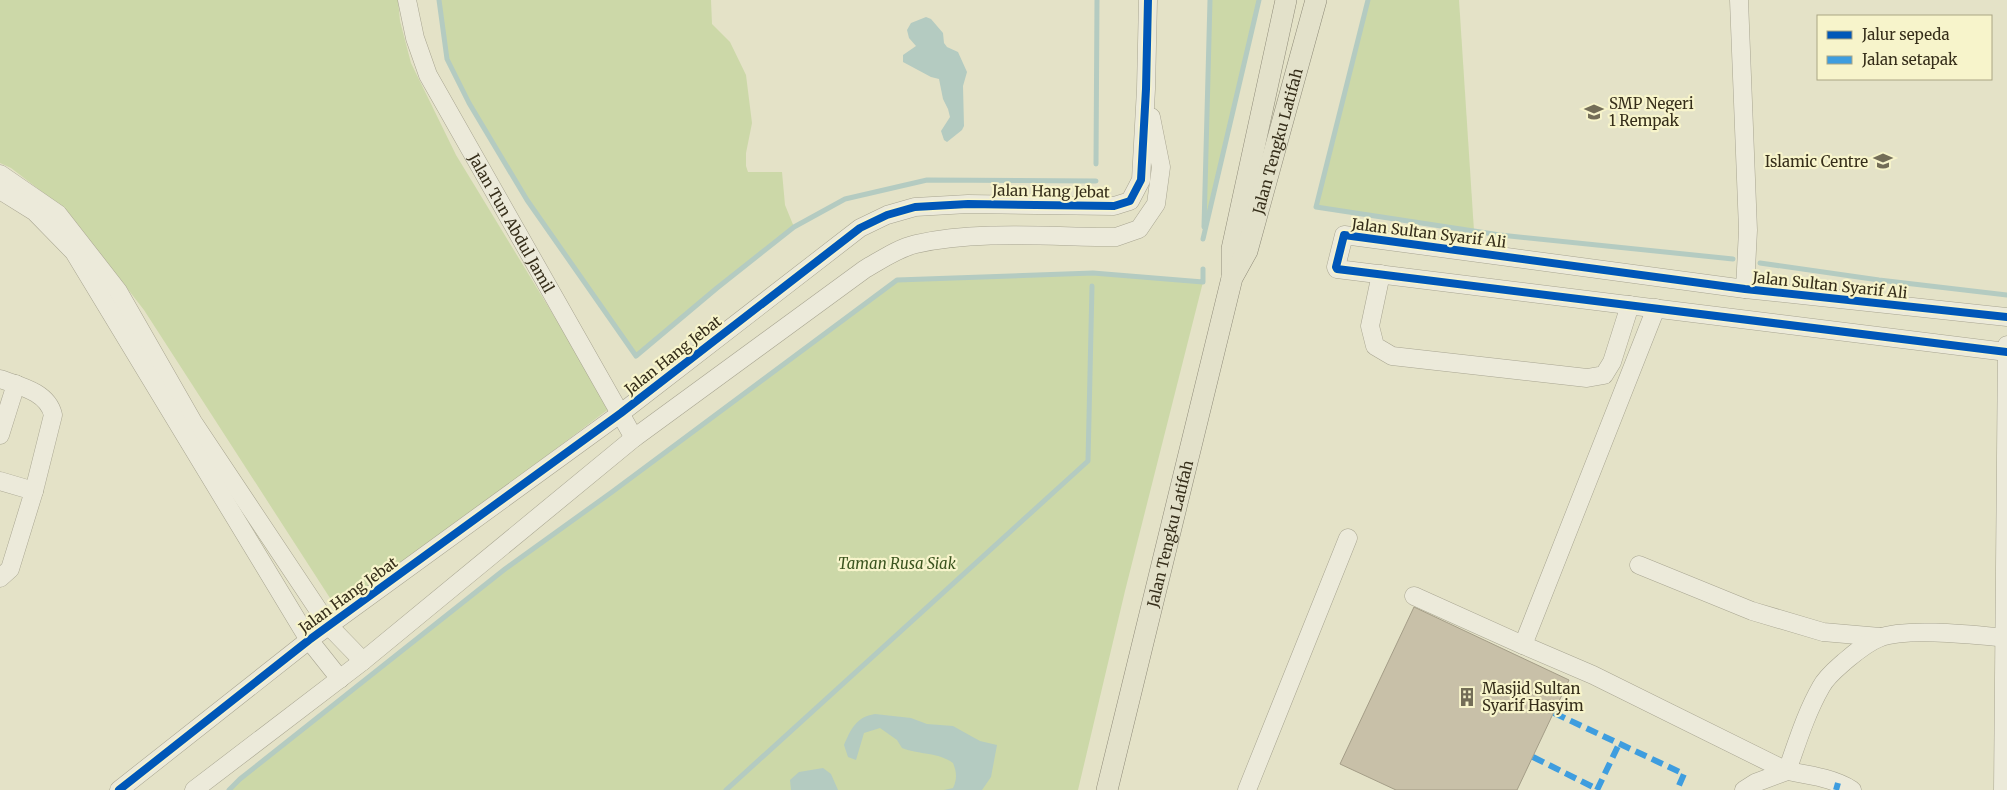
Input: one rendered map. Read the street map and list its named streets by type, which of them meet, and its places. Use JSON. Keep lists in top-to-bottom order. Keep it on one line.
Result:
{"streets":{"main road":["Jalan Tengku Latifah"],"street":["Jalan Hang Jebat","Jalan Tun Abdul Jamil","Jalan Sultan Syarif Ali"]},"crossings":[["Jalan Hang Jebat","Jalan Tun Abdul Jamil"]],"parks":["Taman Rusa Siak"],"places":{"school or university":["SMP Negeri 1 Rempak","Islamic Centre"],"building":["Masjid Sultan Syarif Hasyim"]},"legend":["Jalur sepeda","Jalan setapak"]}
